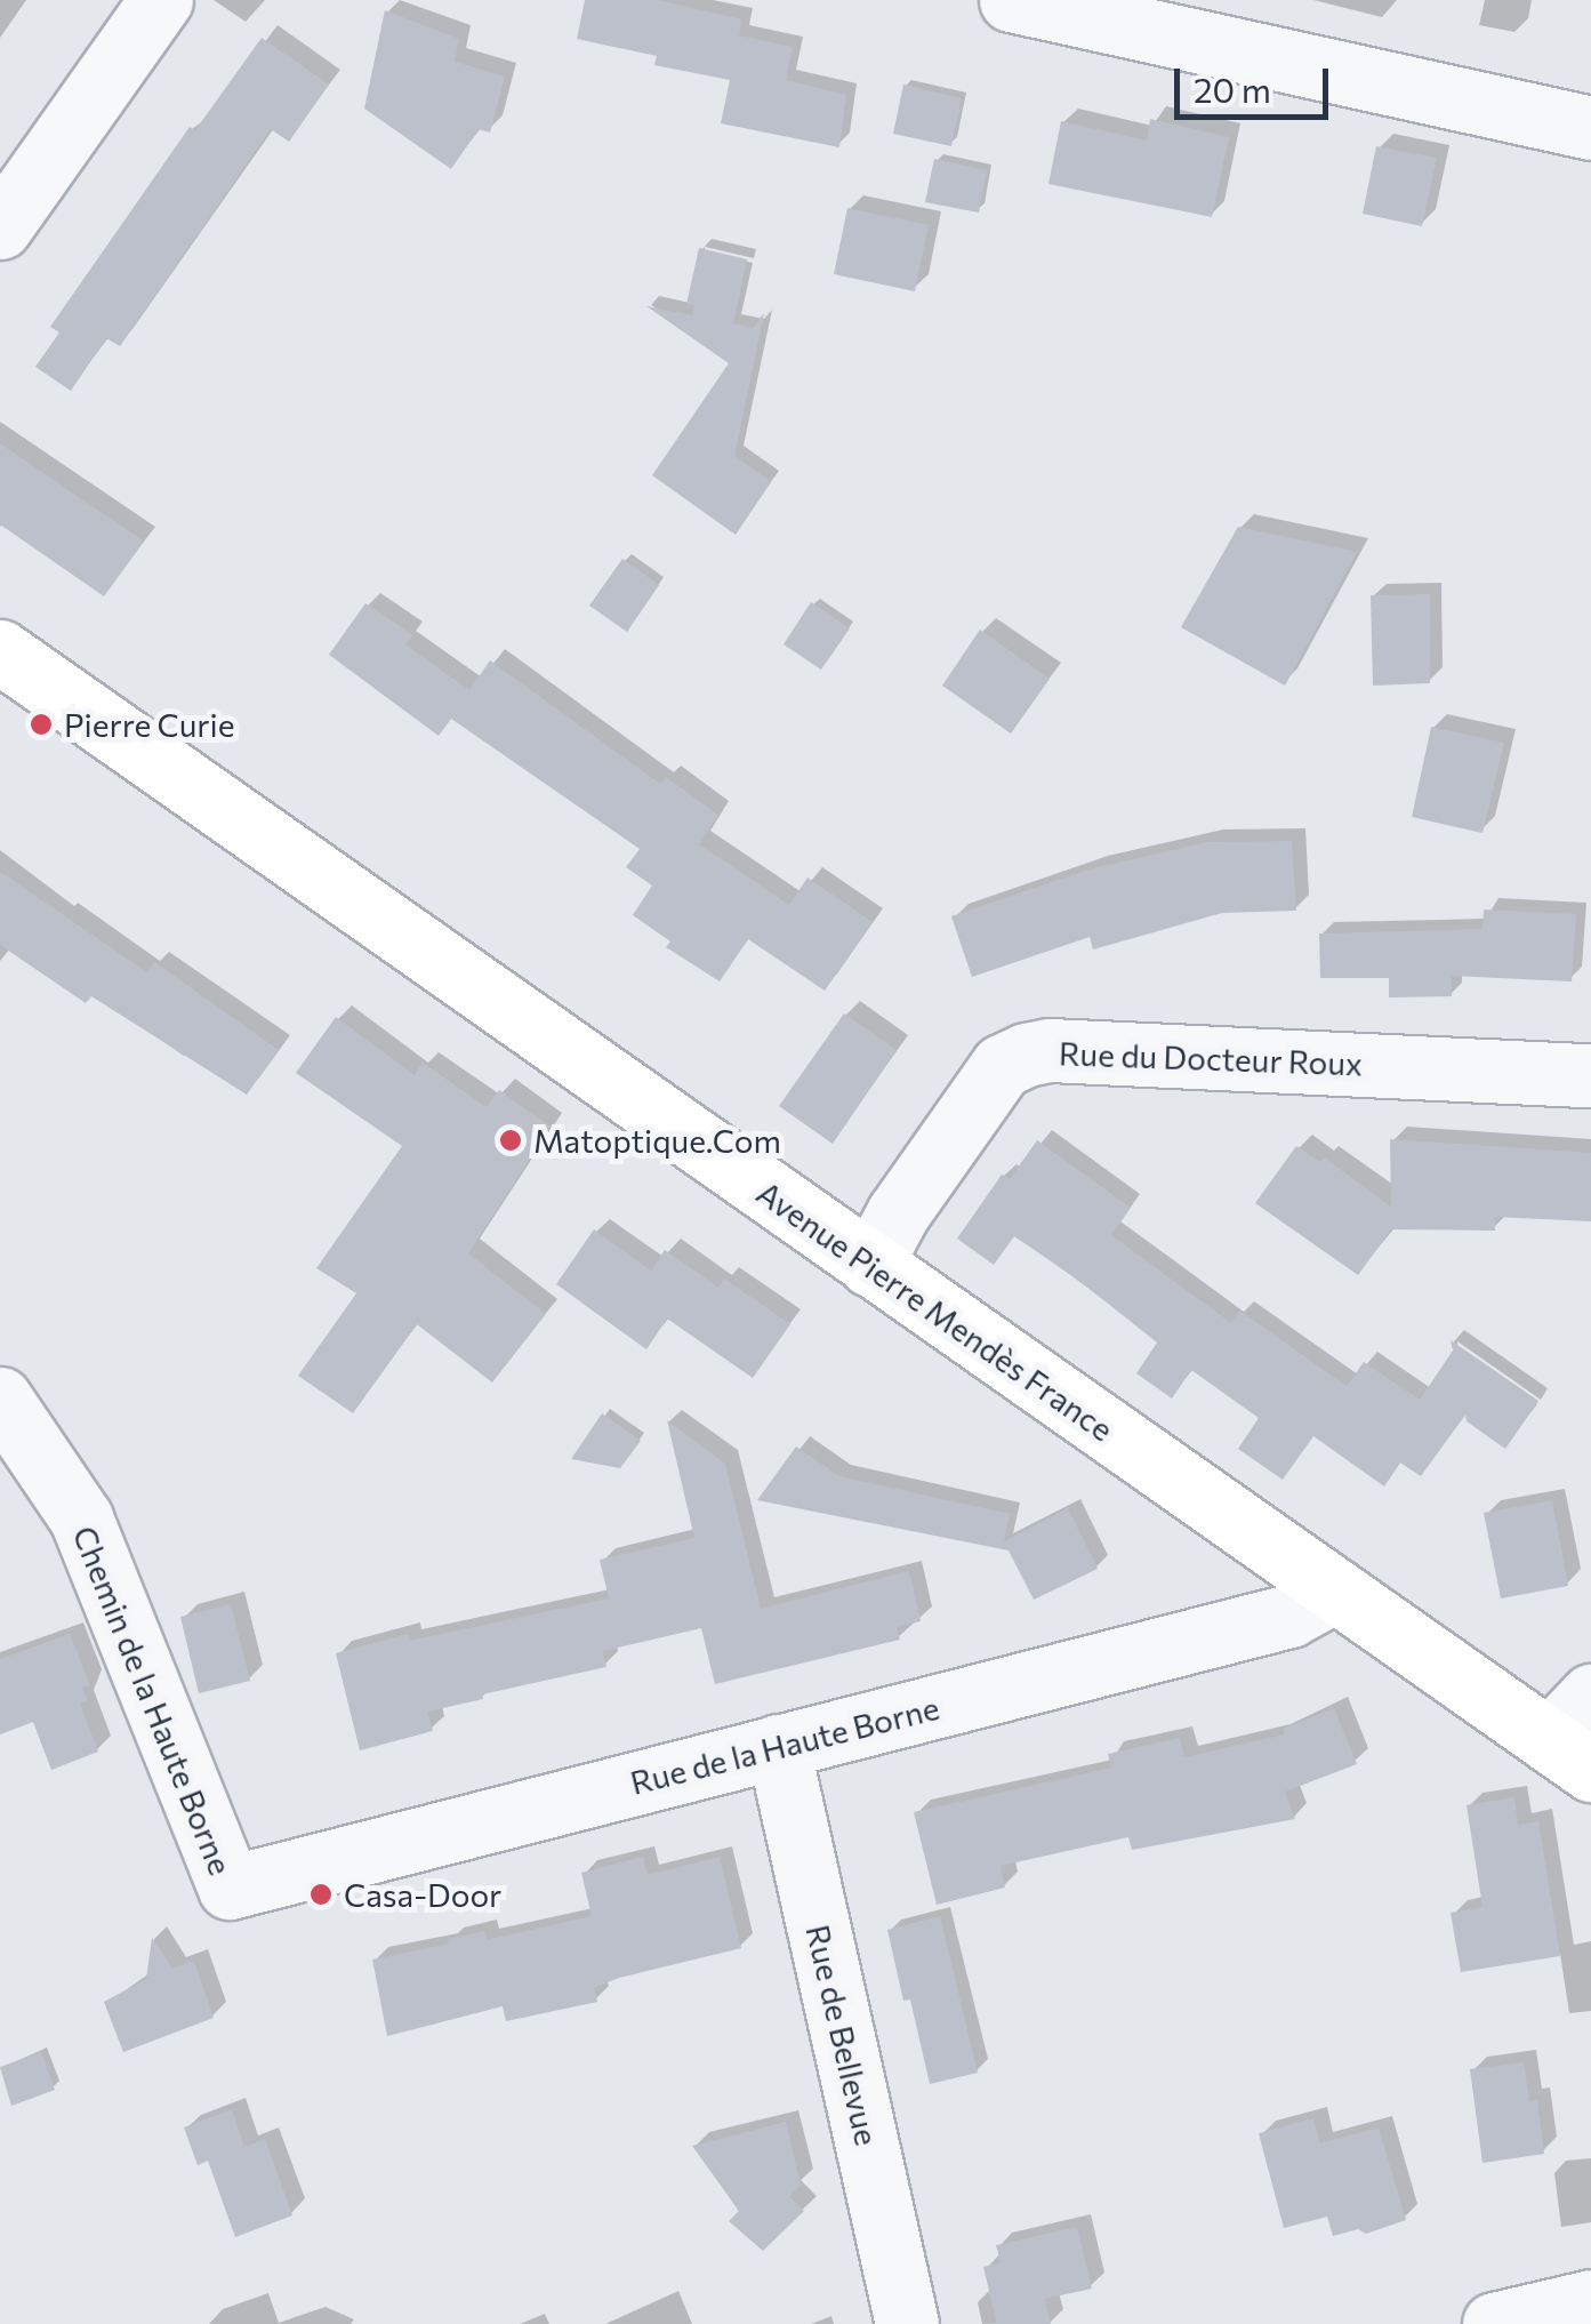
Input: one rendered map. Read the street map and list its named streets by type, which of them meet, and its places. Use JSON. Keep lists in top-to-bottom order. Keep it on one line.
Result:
{"streets":{"main road":["Avenue Pierre Mendès France"],"street":["Rue du Docteur Roux","Chemin de la Haute Borne","Rue de la Haute Borne","Rue de Bellevue"]},"crossings":[["Rue du Docteur Roux","Avenue Pierre Mendès France"],["Avenue Pierre Mendès France","Rue de la Haute Borne"],["Chemin de la Haute Borne","Rue de la Haute Borne"],["Rue de la Haute Borne","Rue de Bellevue"]],"places":["Pierre Curie","Matoptique.Com","Casa-Door"],"scale_bar":"20 m"}
